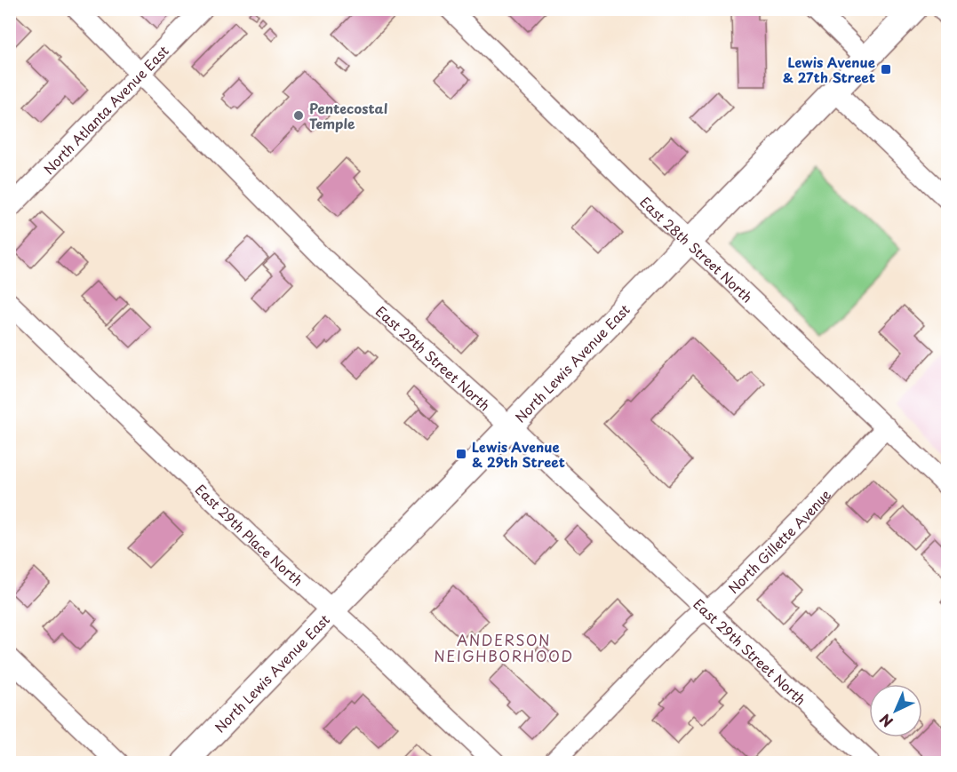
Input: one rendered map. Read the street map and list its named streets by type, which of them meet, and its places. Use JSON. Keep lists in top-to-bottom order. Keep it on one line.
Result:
{"streets":{"main road":["North Lewis Avenue East"],"street":["North Atlanta Avenue East","East 28th Street North","East 29th Street North","East 29th Place North","North Gillette Avenue"]},"crossings":[["North Atlanta Avenue East","East 29th Street North"],["East 28th Street North","North Lewis Avenue East"],["East 28th Street North","North Gillette Avenue"],["East 29th Street North","North Lewis Avenue East"],["East 29th Street North","North Gillette Avenue"],["North Lewis Avenue East","East 29th Place North"]],"districts":["ANDERSON NEIGHBORHOOD"],"places":{"transit":["Lewis Avenue & 27th Street","Lewis Avenue & 29th Street"],"other":["Pentecostal Temple"]},"north":"bottom left"}
